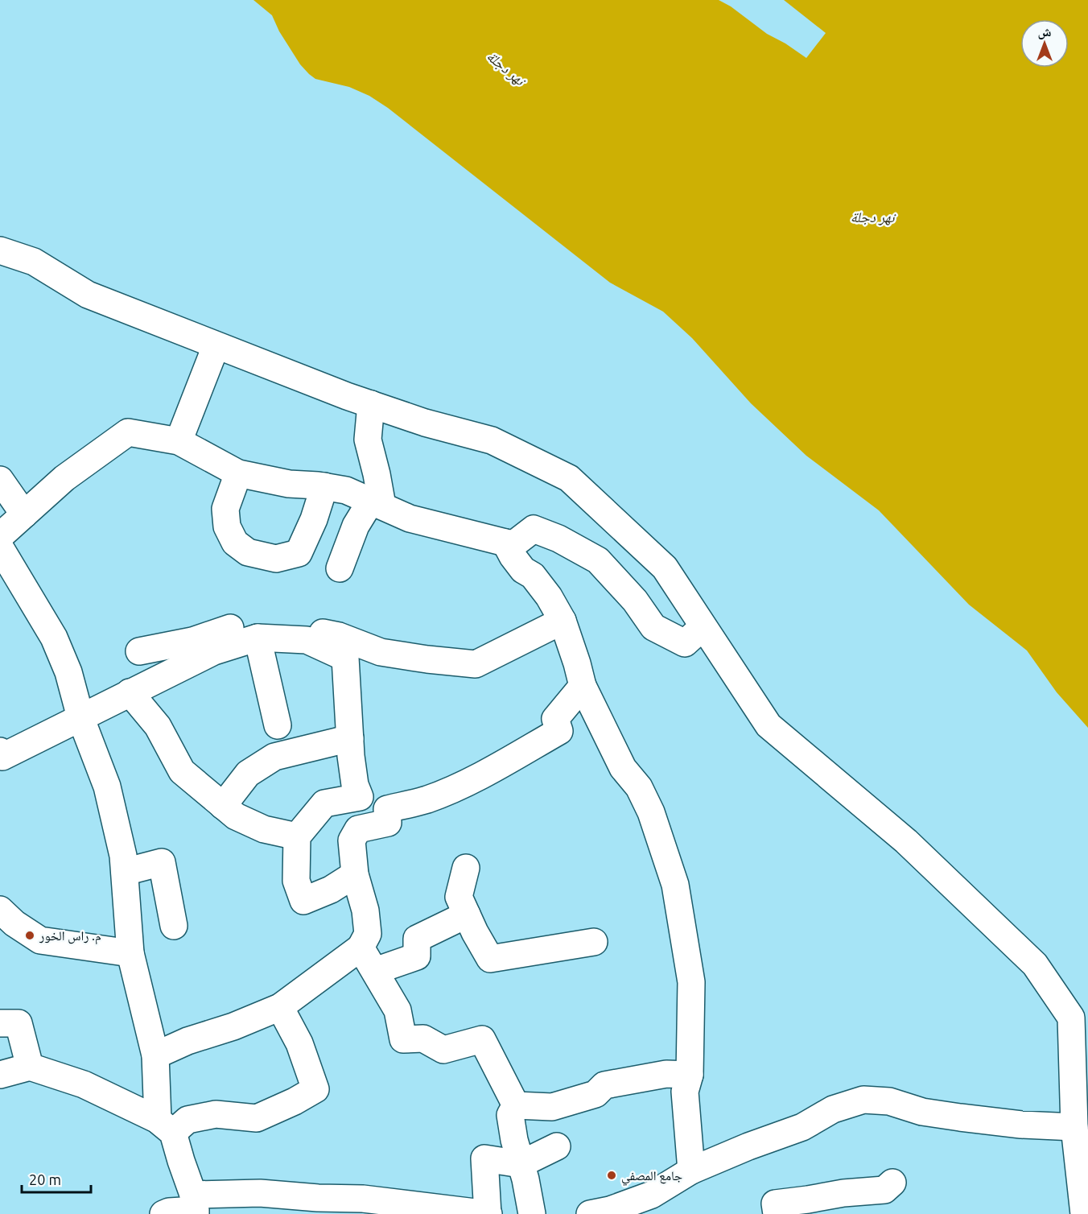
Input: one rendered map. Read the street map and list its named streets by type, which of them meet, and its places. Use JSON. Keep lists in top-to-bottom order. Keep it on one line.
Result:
{"water":["نهر دجلة"],"places":["م. راس الخور","جامع المصفي"],"scale_bar":"20 m","north":"top"}
